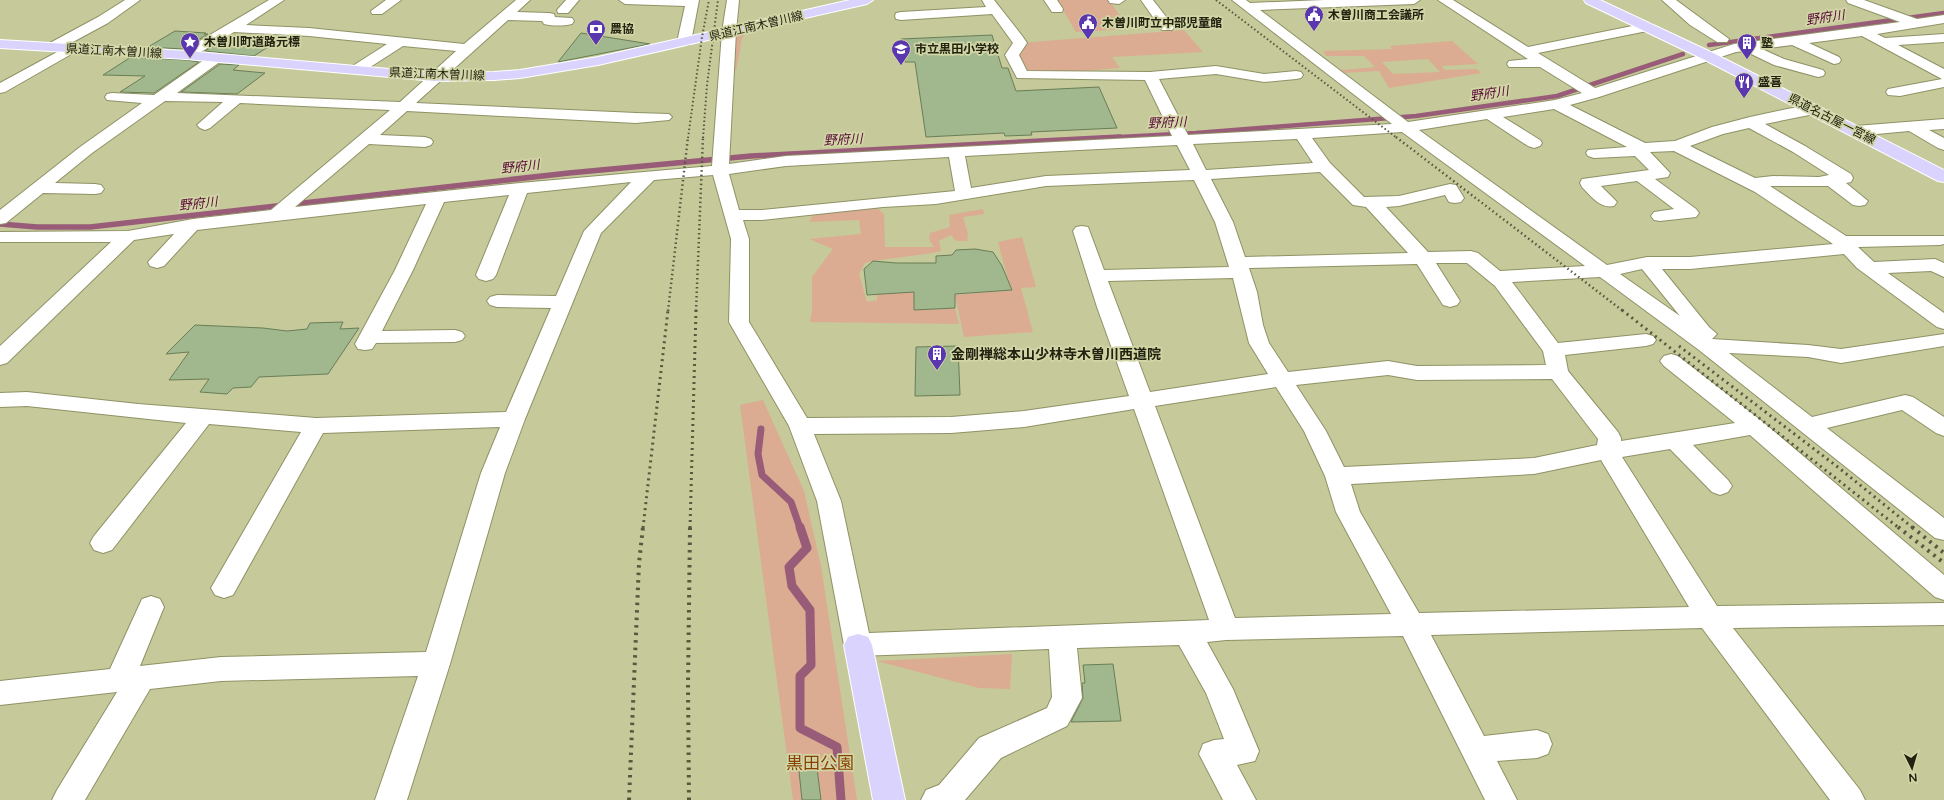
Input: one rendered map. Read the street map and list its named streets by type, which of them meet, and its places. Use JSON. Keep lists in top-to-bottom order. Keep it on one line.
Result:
{"streets":{"main road":["県道江南木曽川線","県道名古屋一宮線"]},"water":["野府川"],"parks":["黒田公園"],"places":{"public building":["木曽川商工会議所","木曽川町立中部児童館"],"bank":["農協"],"place":["木曽川町道路元標"],"building":["塾","金剛禅総本山少林寺木曽川西道院"],"school or university":["市立黒田小学校"],"restaurant":["盛喜"]},"north":"bottom"}
